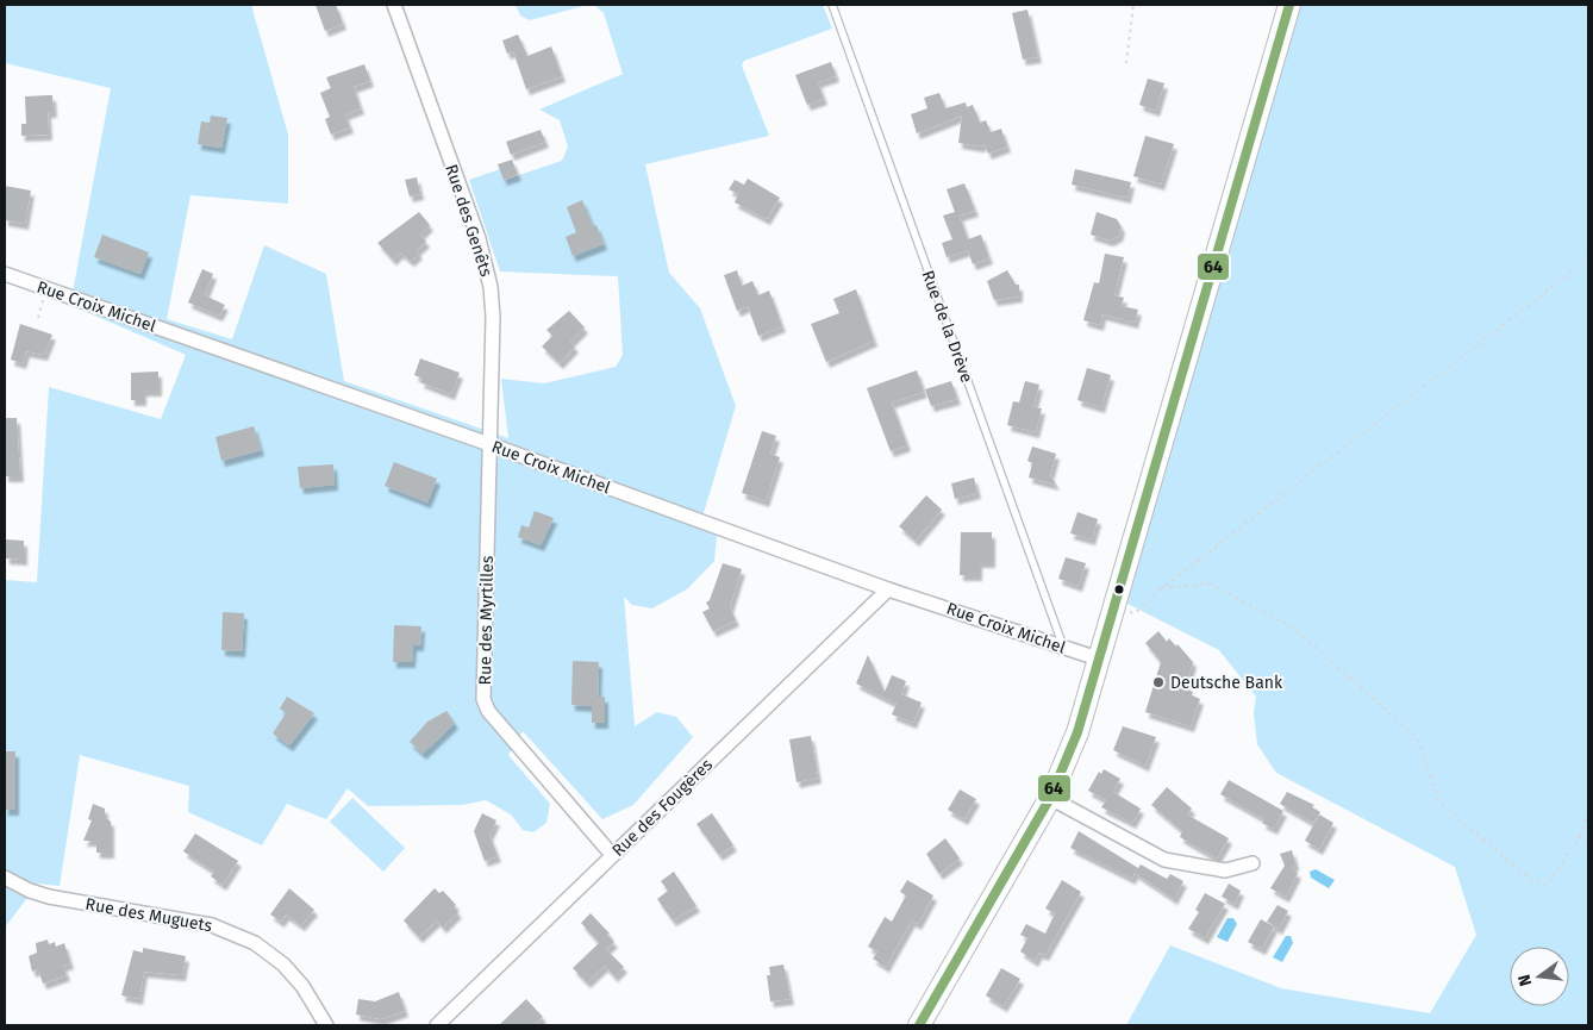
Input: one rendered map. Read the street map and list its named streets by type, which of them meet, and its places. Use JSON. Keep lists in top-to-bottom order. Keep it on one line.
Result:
{"streets":{"street":["Rue des Genêts","Rue Croix Michel","Rue des Myrtilles","Rue des Fougères","Rue des Muguets"],"lane":["Rue de la Drève"]},"crossings":[["Rue des Genêts","Rue Croix Michel"],["Rue des Genêts","Rue des Myrtilles"],["Rue Croix Michel","Rue de la Drève"],["Rue Croix Michel","Rue des Myrtilles"],["Rue Croix Michel","Rue des Fougères"],["Rue des Myrtilles","Rue des Fougères"]],"places":["Deutsche Bank"],"lines":["transit line 64"],"north":"left"}
